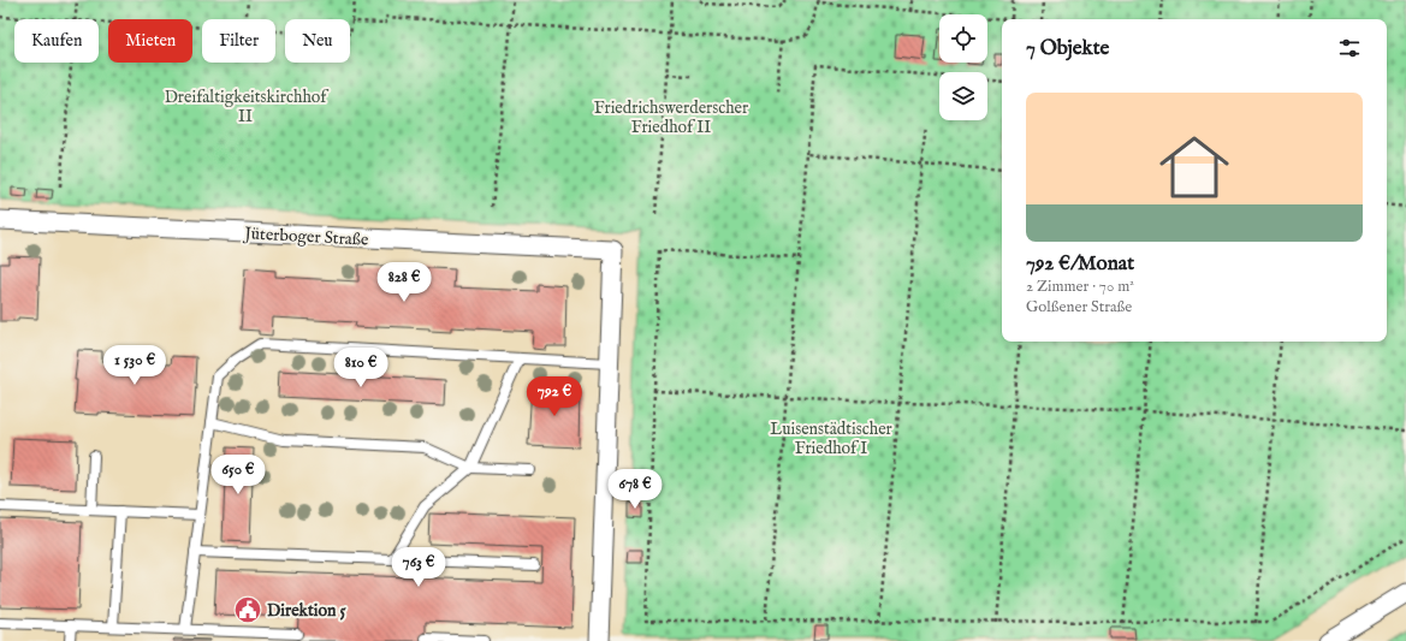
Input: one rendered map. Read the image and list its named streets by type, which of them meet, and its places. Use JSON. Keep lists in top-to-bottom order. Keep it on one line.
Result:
{"streets":{"street":["Jüterboger Straße"]},"parks":["Dreifaltigkeitskirchhof II","Friedrichswerderscher Friedhof II","Luisenstädtischer Friedhof I"],"places":{"public building":["Direktion 5"]},"page":{"chip":["Kaufen","Mieten","Filter","Neu"],"heading":"7 Objekte","list":[{"name":"792 €/Monat","note":"2 Zimmer · 70 m² · Golßener Straße"}],"price":["828 €","1 530 €","810 €","792 €","650 €","678 €","763 €"]}}
